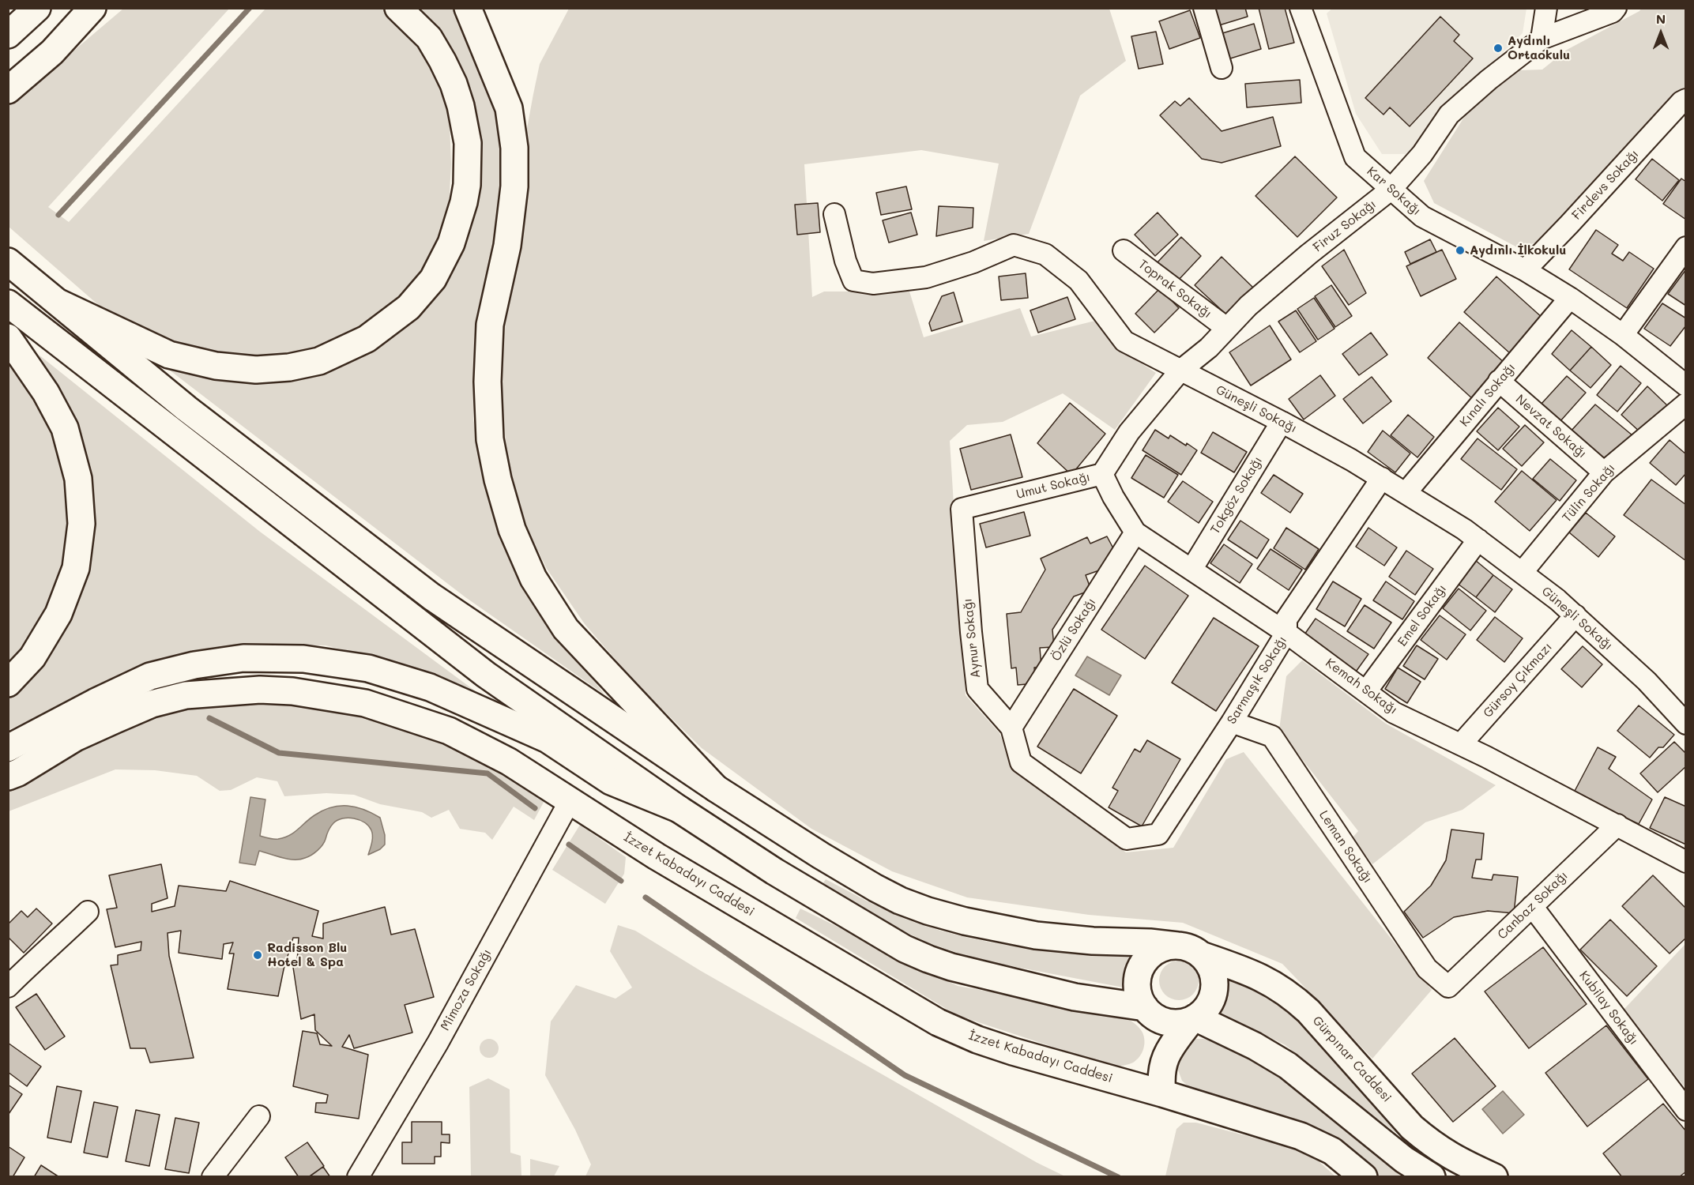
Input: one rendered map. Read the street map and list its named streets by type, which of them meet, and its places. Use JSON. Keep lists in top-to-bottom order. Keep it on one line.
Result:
{"streets":{"main road":["İzzet Kabadayı Caddesi","Gürpınar Caddesi"],"street":["Firdevs Sokağı","Kar Sokağı","Firuz Sokağı","Toprak Sokağı","Kınalı Sokağı","Güneşli Sokağı","Nevzat Sokağı","Umut Sokağı","Tülin Sokağı","Tokgöz Sokağı","Emel Sokağı","Özlü Sokağı","Aynur Sokağı","Sarmaşık Sokağı","Gürsoy Çıkmazı","Kemah Sokağı","Leman Sokağı","Canbaz Sokağı","Mimoza Sokağı","Kubilay Sokağı"]},"crossings":[["Firdevs Sokağı","Kar Sokağı"],["Kar Sokağı","Firuz Sokağı"],["Kar Sokağı","Kınalı Sokağı"],["Firuz Sokağı","Toprak Sokağı"],["Firuz Sokağı","Güneşli Sokağı"],["Firuz Sokağı","Umut Sokağı"],["Kınalı Sokağı","Güneşli Sokağı"],["Kınalı Sokağı","Nevzat Sokağı"],["Güneşli Sokağı","Umut Sokağı"],["Güneşli Sokağı","Tülin Sokağı"],["Güneşli Sokağı","Tokgöz Sokağı"],["Güneşli Sokağı","Emel Sokağı"],["Güneşli Sokağı","Sarmaşık Sokağı"],["Güneşli Sokağı","Gürsoy Çıkmazı"],["Nevzat Sokağı","Tülin Sokağı"],["Umut Sokağı","Aynur Sokağı"],["Umut Sokağı","Kemah Sokağı"],["Tokgöz Sokağı","Kemah Sokağı"],["Emel Sokağı","Kemah Sokağı"],["Özlü Sokağı","Aynur Sokağı"],["Özlü Sokağı","Kemah Sokağı"],["Aynur Sokağı","Sarmaşık Sokağı"],["Sarmaşık Sokağı","Kemah Sokağı"],["Sarmaşık Sokağı","Leman Sokağı"],["Gürsoy Çıkmazı","Kemah Sokağı"],["Kemah Sokağı","Canbaz Sokağı"],["Leman Sokağı","Canbaz Sokağı"],["İzzet Kabadayı Caddesi","Mimoza Sokağı"],["Canbaz Sokağı","Kubilay Sokağı"]],"places":["Aydınlı Ortaokulu","Aydınlı İlkokulu","Radisson Blu Hotel & Spa"],"north":"top"}
